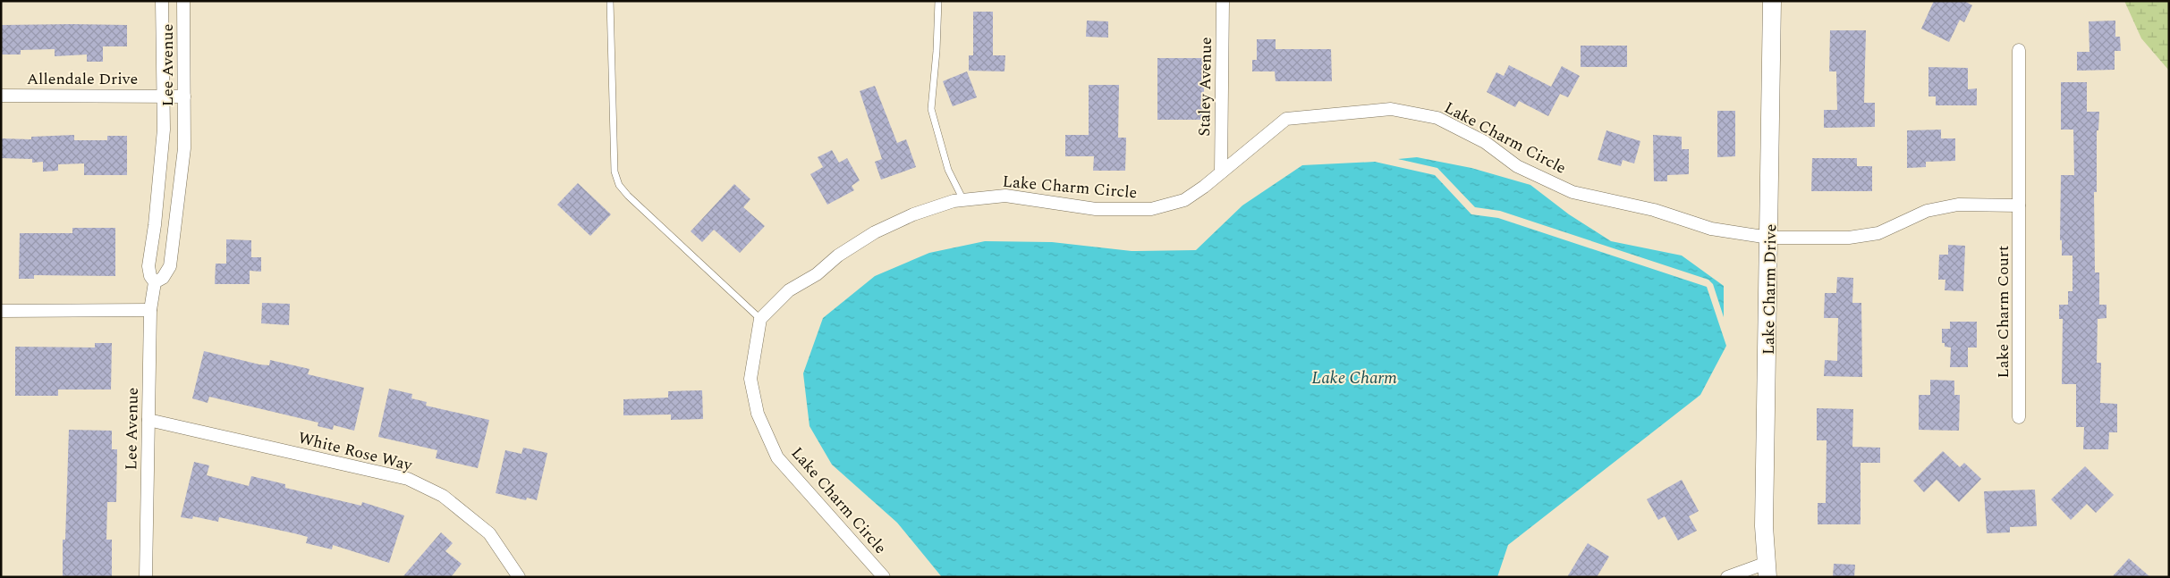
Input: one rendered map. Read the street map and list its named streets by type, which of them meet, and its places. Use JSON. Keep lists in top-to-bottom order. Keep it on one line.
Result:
{"streets":{"street":["Lee Avenue","Allendale Drive","Staley Avenue","Lake Charm Circle","Lake Charm Drive","Lake Charm Court","White Rose Way"]},"crossings":[["Lee Avenue","Allendale Drive"],["Lee Avenue","White Rose Way"],["Staley Avenue","Lake Charm Circle"],["Lake Charm Circle","Lake Charm Drive"]],"water":["Lake Charm"]}
